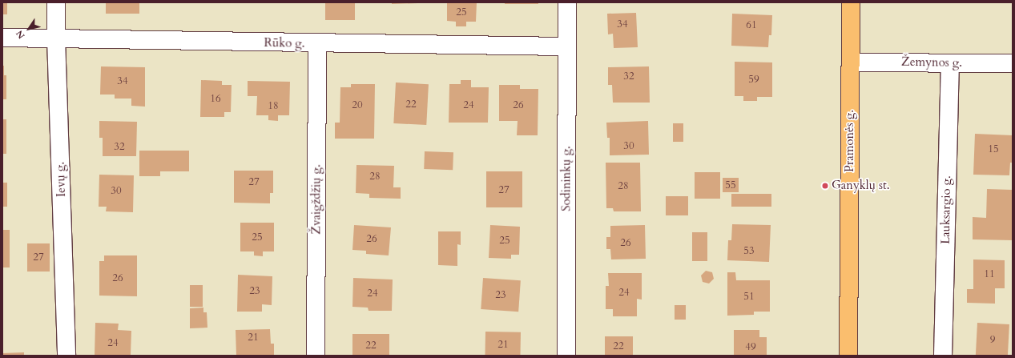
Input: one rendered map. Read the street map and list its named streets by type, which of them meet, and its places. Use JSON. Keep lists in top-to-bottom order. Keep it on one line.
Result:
{"streets":{"main road":["Pramonės g."],"street":["Rūko g.","Žemynos g.","Sodininkų g.","Ievų g.","Žvaigždžių g.","Lauksargio g."]},"crossings":[["Rūko g.","Sodininkų g."],["Rūko g.","Ievų g."],["Rūko g.","Žvaigždžių g."],["Žemynos g.","Pramonės g."],["Žemynos g.","Lauksargio g."]],"places":["Ganyklų st."],"house_numbers":["25","34","61","32","59","34","16","22","20","24","26","18","30","32","15","28","27","55","28","27","30","25","26","25","26","53","27","11","26","23","24","24","23","51","21","9","24","21","22","22","49"],"north":"bottom left"}
